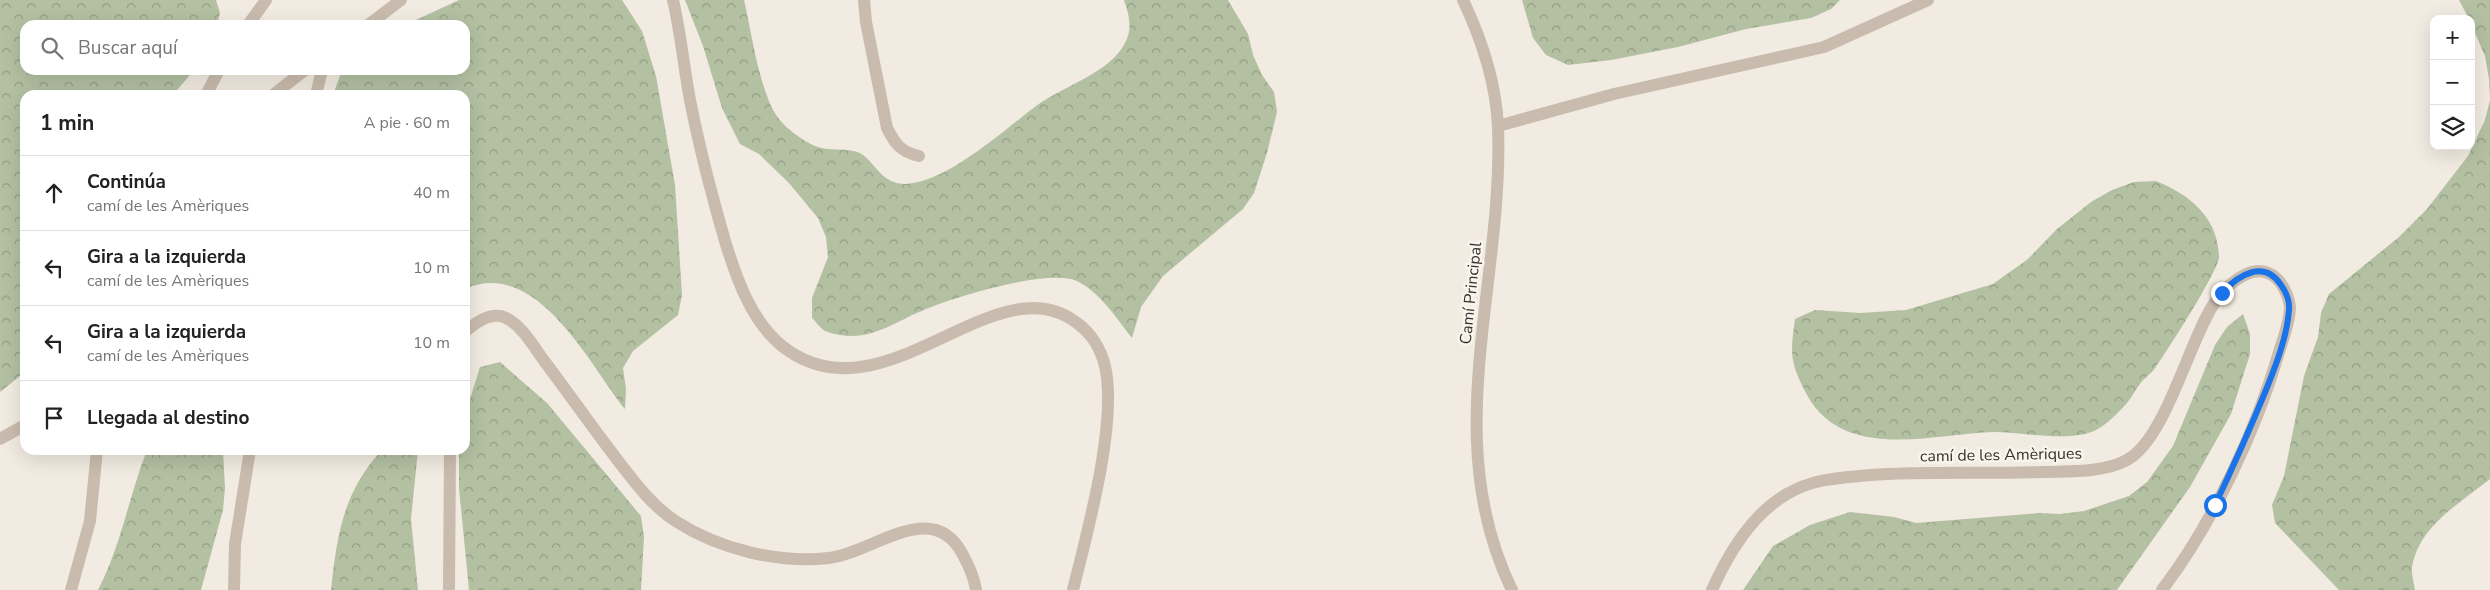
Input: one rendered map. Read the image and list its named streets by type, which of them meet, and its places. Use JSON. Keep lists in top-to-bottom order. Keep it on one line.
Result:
{"streets":{"street":["Camí Principal","camí de les Amèriques"]},"page":{"map_buttons":["+","−"],"search":"Buscar aquí","heading":["1 min","A pie · 60 m"],"list":[["Continúa","camí de les Amèriques","40 m"],["Gira a la izquierda","camí de les Amèriques","10 m"],["Gira a la izquierda","camí de les Amèriques","10 m"],"Llegada al destino"]}}
